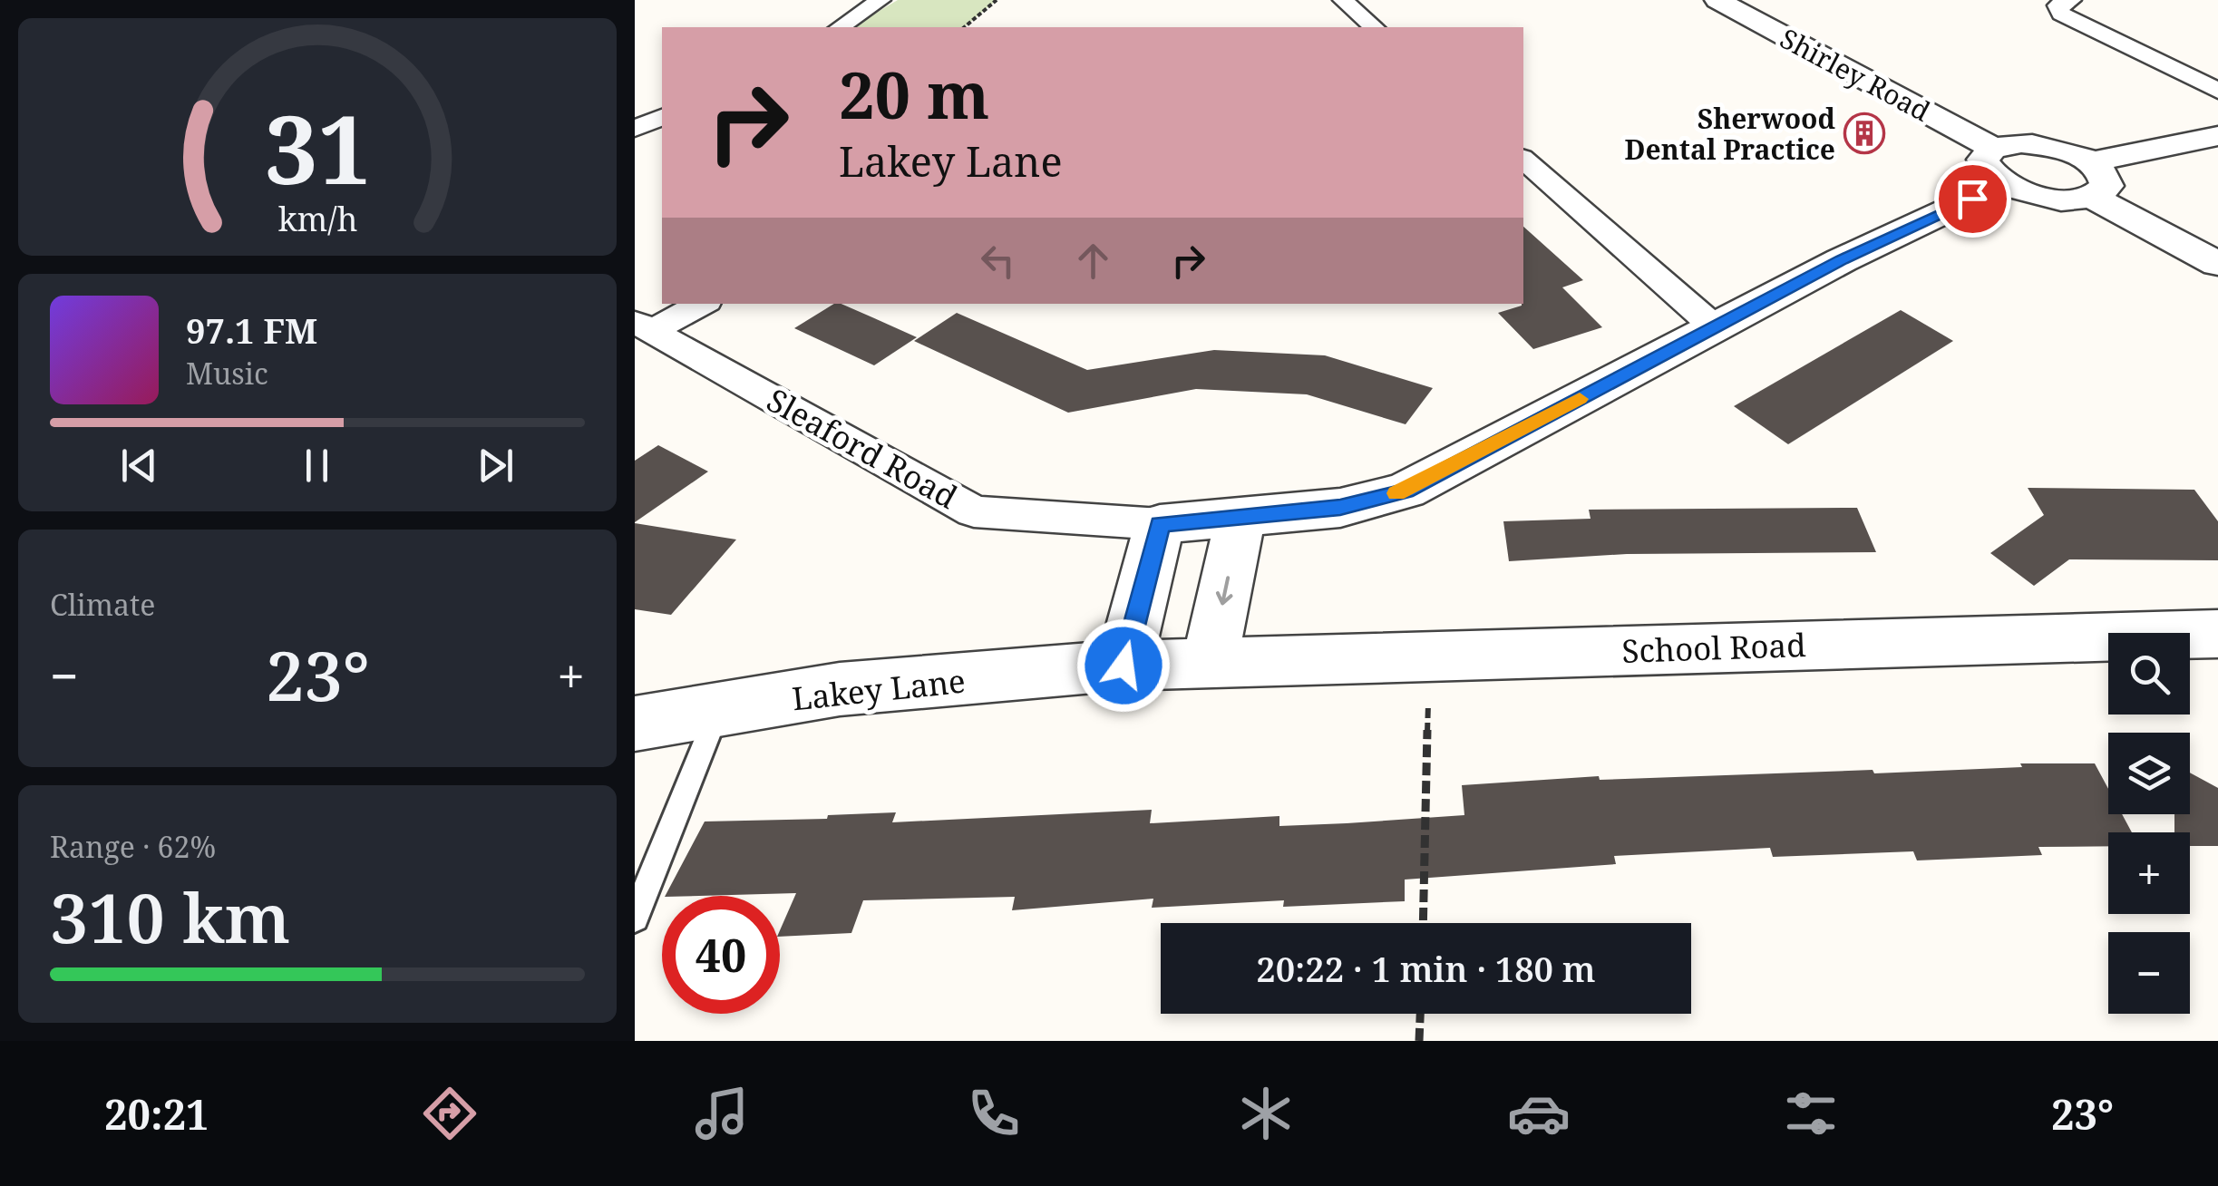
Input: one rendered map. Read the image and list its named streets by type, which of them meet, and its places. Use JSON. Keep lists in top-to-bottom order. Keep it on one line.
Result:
{"streets":{"street":["Shirley Road","Sleaford Road","School Road","Lakey Lane"]},"crossings":[["School Road","Lakey Lane"]],"places":{"building":["Sherwood Dental Practice"]},"page":{"turn":["20 m","Lakey Lane"],"song":["97.1 FM","Music"],"tile":["Climate",["Range · 62%","310 km"]],"map_buttons":["+","−"],"heat":["−","23°","+"],"limit":"40","trip":"20:22 · 1 min · 180 m","tabs":["20:21","23°"],"gauge":["31","km/h"]}}
